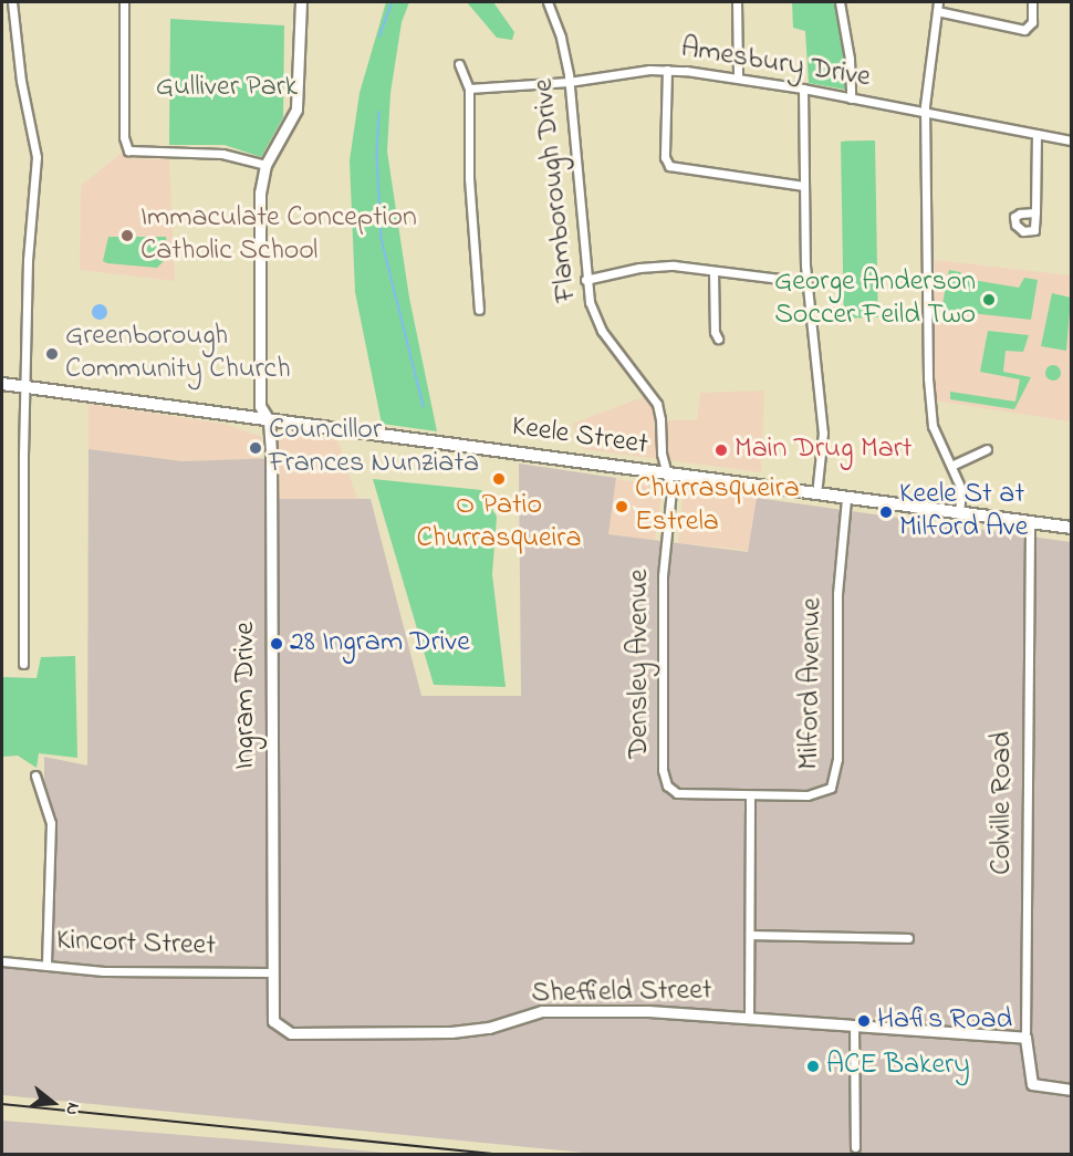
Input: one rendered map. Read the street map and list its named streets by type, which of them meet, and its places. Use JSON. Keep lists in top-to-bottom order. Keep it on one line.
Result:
{"streets":{"main road":["Keele Street"],"street":["Amesbury Drive","Flamborough Drive","Densley Avenue","Milford Avenue","Ingram Drive","Colville Road","Kincort Street","Sheffield Street"]},"crossings":[["Amesbury Drive","Flamborough Drive"],["Flamborough Drive","Keele Street"],["Flamborough Drive","Densley Avenue"],["Keele Street","Densley Avenue"],["Keele Street","Milford Avenue"],["Keele Street","Ingram Drive"],["Keele Street","Colville Road"],["Densley Avenue","Milford Avenue"],["Ingram Drive","Kincort Street"],["Ingram Drive","Sheffield Street"],["Colville Road","Sheffield Street"],["Kincort Street","Sheffield Street"]],"parks":["Gulliver Park"],"places":["Immaculate Conception Catholic School","George Anderson Soccer Feild Two","Greenborough Community Church","Councillor Frances Nunziata","Main Drug Mart","O Patio Churrasqueira","Churrasqueira Estrela","Keele St at Milford Ave","28 Ingram Drive","Hafis Road","ACE Bakery"],"north":"right"}
